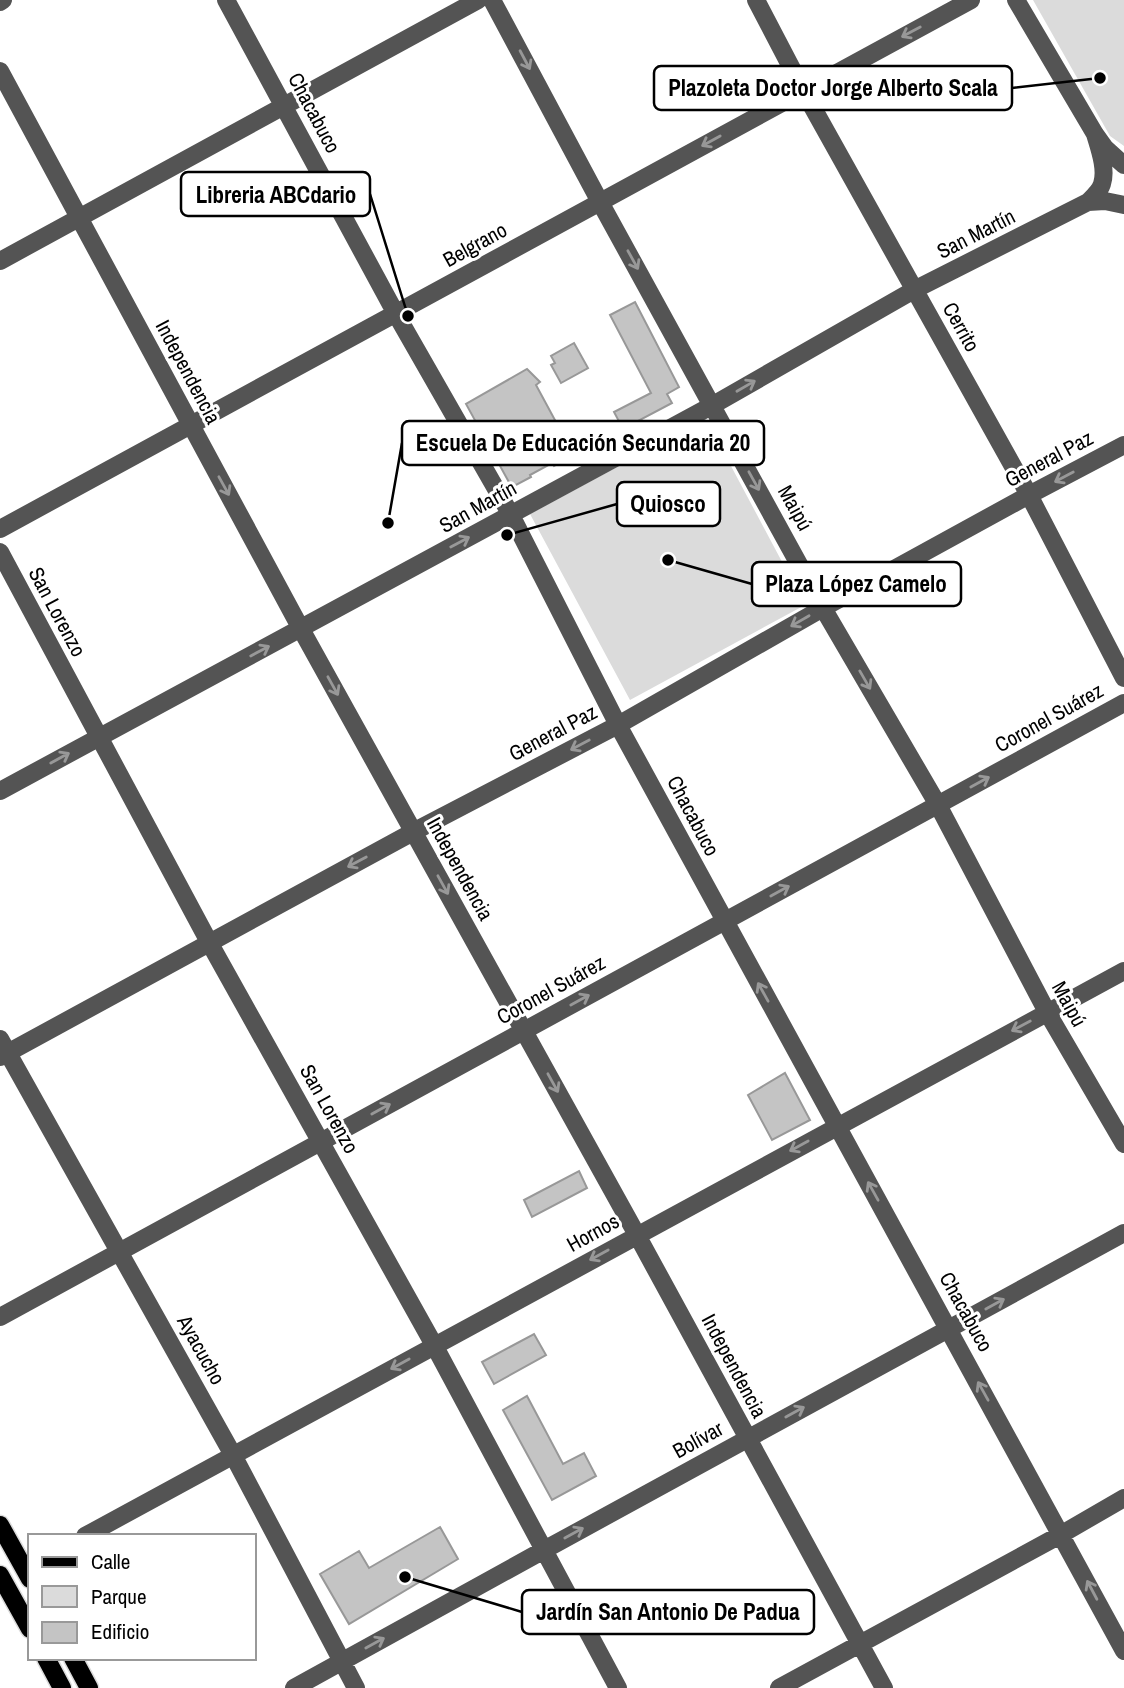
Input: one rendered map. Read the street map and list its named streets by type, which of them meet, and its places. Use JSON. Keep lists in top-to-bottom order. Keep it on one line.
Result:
{"streets":{"street":["Chacabuco","San Martín","Belgrano","Cerrito","Independencia","General Paz","Maipú","San Lorenzo","Coronel Suárez","Hornos","Ayacucho","Bolívar"]},"crossings":[["Chacabuco","San Martín"],["Chacabuco","Belgrano"],["Chacabuco","General Paz"],["Chacabuco","Coronel Suárez"],["Chacabuco","Hornos"],["Chacabuco","Bolívar"],["San Martín","Cerrito"],["San Martín","Independencia"],["San Martín","Maipú"],["San Martín","San Lorenzo"],["Belgrano","Cerrito"],["Belgrano","Independencia"],["Belgrano","Maipú"],["Cerrito","General Paz"],["Independencia","General Paz"],["Independencia","Coronel Suárez"],["Independencia","Hornos"],["Independencia","Bolívar"],["General Paz","Maipú"],["General Paz","San Lorenzo"],["General Paz","Ayacucho"],["Maipú","Coronel Suárez"],["Maipú","Hornos"],["San Lorenzo","Coronel Suárez"],["San Lorenzo","Hornos"],["San Lorenzo","Bolívar"],["Coronel Suárez","Ayacucho"],["Hornos","Ayacucho"],["Ayacucho","Bolívar"]],"one_way":["Chacabuco","San Martín","Belgrano","Independencia","General Paz","Maipú","Coronel Suárez","Hornos","Bolívar"],"places":["Plazoleta Doctor Jorge Alberto Scala","Libreria ABCdario","Escuela De Educación Secundaria 20","Quiosco","Plaza López Camelo","Jardín San Antonio De Padua"],"legend":["Calle","Parque","Edificio"]}
